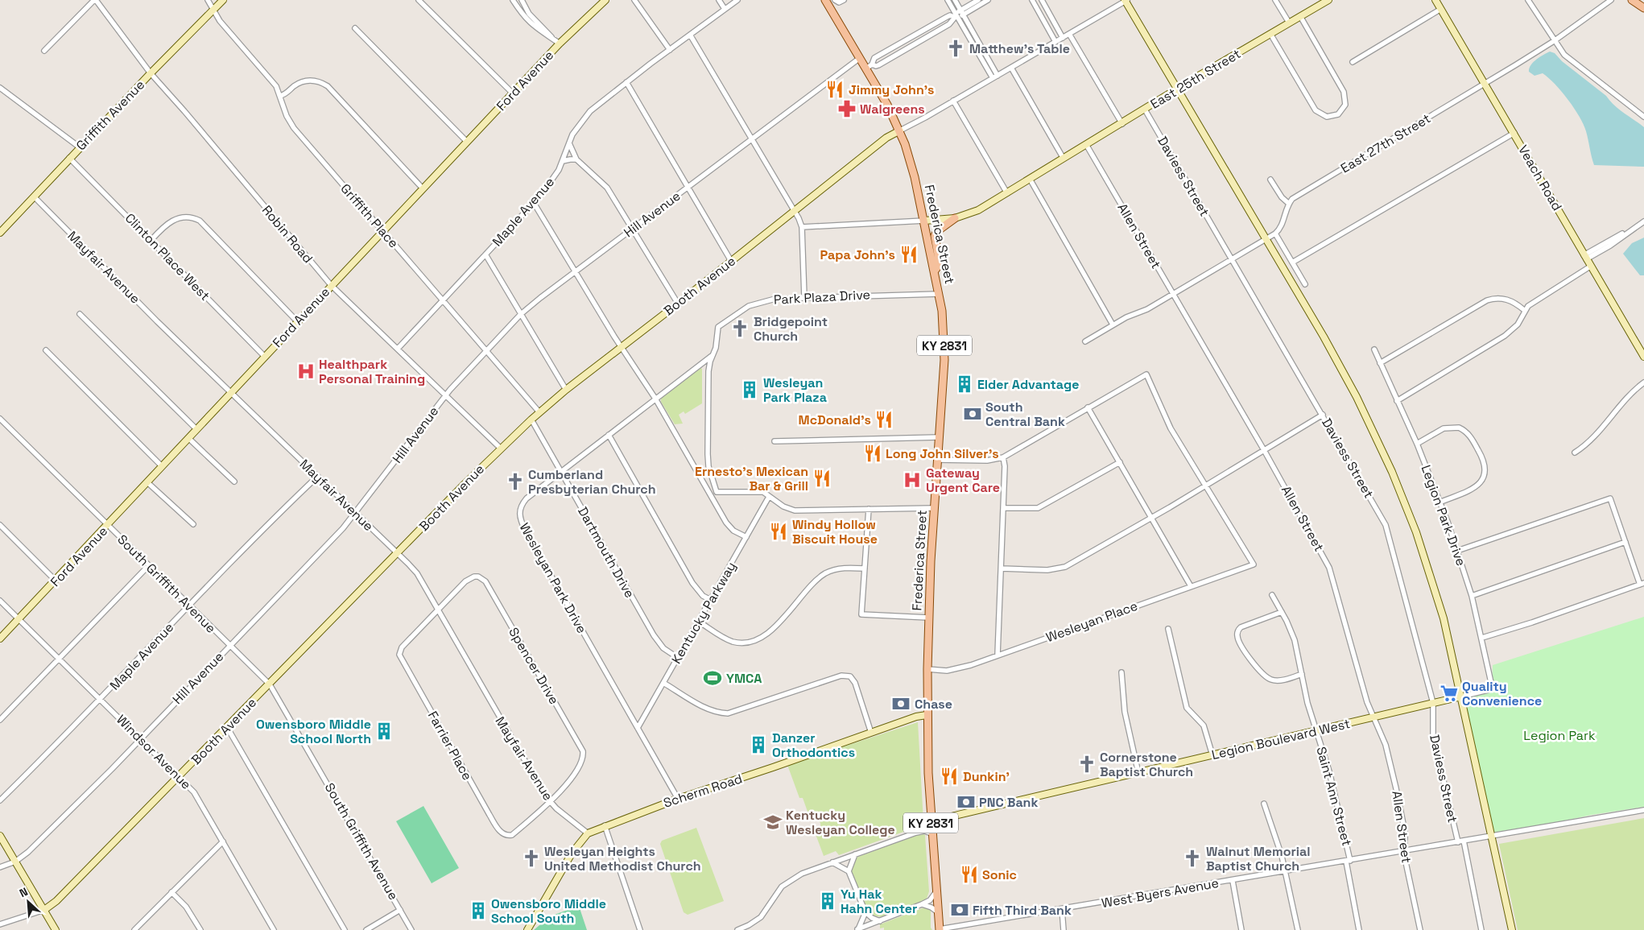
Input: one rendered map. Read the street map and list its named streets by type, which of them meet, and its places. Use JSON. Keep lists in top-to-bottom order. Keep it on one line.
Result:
{"streets":{"main road":["Frederica Street","KY 2831"],"street":["East 25th Street","Ford Avenue","Griffith Avenue","East 27th Street","Daviess Street","Veach Road","Maple Avenue","Hill Avenue","Griffith Place","Robin Road","Allen Street","Clinton Place West","Mayfair Avenue","Booth Avenue","Park Plaza Drive","Legion Park Drive","Dartmouth Drive","Wesleyan Park Drive","South Griffith Avenue","Kentucky Parkway","Wesleyan Place","Spencer Drive","Legion Boulevard West","Farrier Place","Windsor Avenue","Scherm Road","Saint Ann Street","West Byers Avenue"]},"crossings":[["East 25th Street","Daviess Street"],["East 25th Street","Frederica Street"],["East 25th Street","Allen Street"],["Ford Avenue","Griffith Place"],["Ford Avenue","Robin Road"],["Ford Avenue","Clinton Place West"],["Ford Avenue","Mayfair Avenue"],["Ford Avenue","South Griffith Avenue"],["Ford Avenue","Windsor Avenue"],["Griffith Avenue","Griffith Place"],["Griffith Avenue","Robin Road"],["Griffith Avenue","Clinton Place West"],["Griffith Avenue","Mayfair Avenue"],["East 27th Street","Veach Road"],["Daviess Street","Legion Boulevard West"],["Daviess Street","West Byers Avenue"],["Maple Avenue","Griffith Place"],["Maple Avenue","Robin Road"],["Maple Avenue","Mayfair Avenue"],["Maple Avenue","South Griffith Avenue"],["Maple Avenue","Windsor Avenue"],["Hill Avenue","Griffith Place"],["Hill Avenue","Robin Road"],["Hill Avenue","Frederica Street"],["Hill Avenue","Mayfair Avenue"],["Hill Avenue","South Griffith Avenue"],["Hill Avenue","Windsor Avenue"],["Griffith Place","Booth Avenue"],["Robin Road","Booth Avenue"],["Frederica Street","Booth Avenue"],["Frederica Street","Park Plaza Drive"],["Frederica Street","Wesleyan Place"],["Frederica Street","Legion Boulevard West"],["Frederica Street","Scherm Road"],["Frederica Street","West Byers Avenue"],["Allen Street","Legion Boulevard West"],["Allen Street","West Byers Avenue"],["Mayfair Avenue","Booth Avenue"],["Mayfair Avenue","Spencer Drive"],["Mayfair Avenue","Farrier Place"],["Mayfair Avenue","Scherm Road"],["Booth Avenue","Dartmouth Drive"],["Booth Avenue","South Griffith Avenue"],["Booth Avenue","Windsor Avenue"],["Park Plaza Drive","Kentucky Parkway"],["Legion Park Drive","Legion Boulevard West"],["Dartmouth Drive","Wesleyan Park Drive"],["Dartmouth Drive","Kentucky Parkway"],["Wesleyan Park Drive","Kentucky Parkway"],["Wesleyan Park Drive","Scherm Road"],["Spencer Drive","Farrier Place"],["Legion Boulevard West","Saint Ann Street"],["Saint Ann Street","West Byers Avenue"]],"parks":["Legion Park"],"places":{"church":["Matthew's Table","Bridgepoint Church","Cumberland Presbyterian Church","Cornerstone Baptist Church","Wesleyan Heights United Methodist Church","Walnut Memorial Baptist Church"],"restaurant":["Jimmy John's","Papa John's","McDonald's","Long John Silver's","Ernesto's Mexican Bar & Grill","Windy Hollow Biscuit House","Dunkin'","Sonic"],"pharmacy":["Walgreens"],"hospital":["Healthpark Personal Training","Gateway Urgent Care"],"building":["Elder Advantage","Wesleyan Park Plaza","Owensboro Middle School North","Danzer Orthodontics","Yu Hak Hahn Center","Owensboro Middle School South"],"bank":["South Central Bank","Chase","PNC Bank","Fifth Third Bank"],"sports":["YMCA"],"supermarket":["Quality Convenience"],"school or university":["Kentucky Wesleyan College"]},"north":"top left"}
